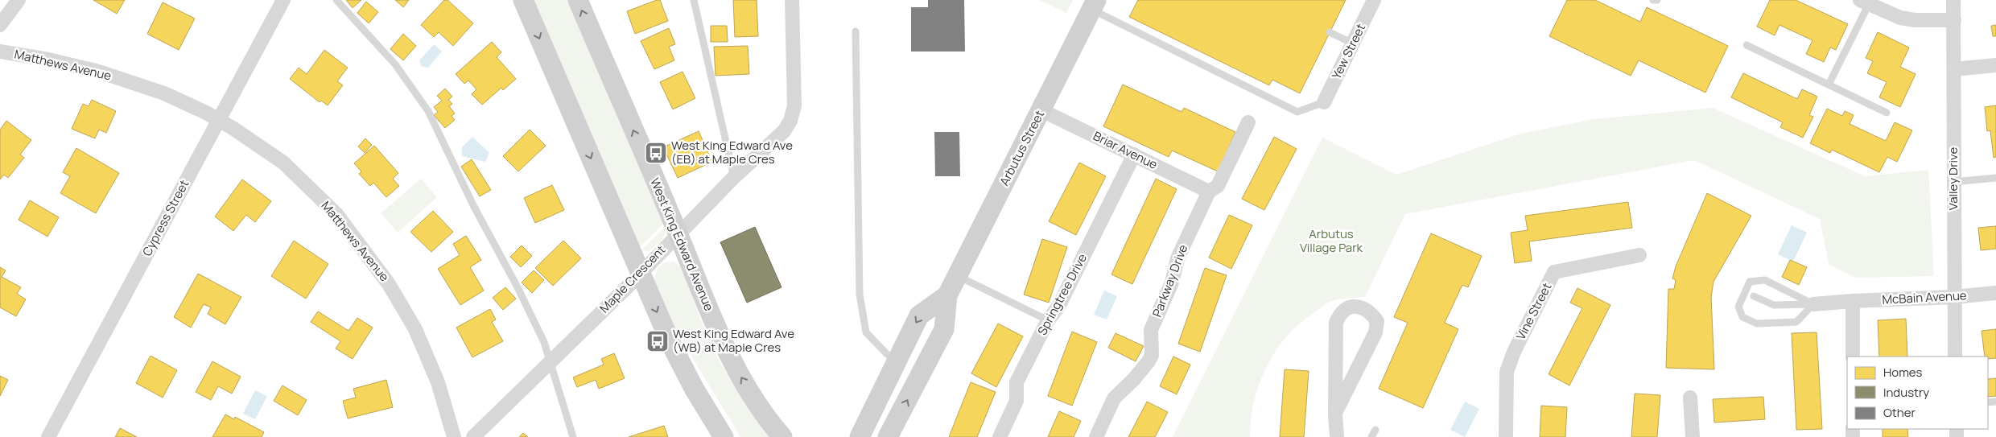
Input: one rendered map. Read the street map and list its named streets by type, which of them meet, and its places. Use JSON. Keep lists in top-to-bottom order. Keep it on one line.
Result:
{"streets":{"main road":["Arbutus Street","West King Edward Avenue"],"street":["Yew Street","Matthews Avenue","Briar Avenue","Valley Drive","Cypress Street","Maple Crescent","Parkway Drive","Springtree Drive","McBain Avenue","Vine Street"]},"crossings":[["Matthews Avenue","Cypress Street"],["Arbutus Street","Briar Avenue"],["Briar Avenue","Parkway Drive"],["Briar Avenue","Springtree Drive"],["Valley Drive","McBain Avenue"],["West King Edward Avenue","Maple Crescent"]],"parks":["Arbutus Village Park"],"places":{"bus stop":["West King Edward Ave (EB) at Maple Cres","West King Edward Ave (WB) at Maple Cres"]},"legend":["Homes","Industry","Other"]}
